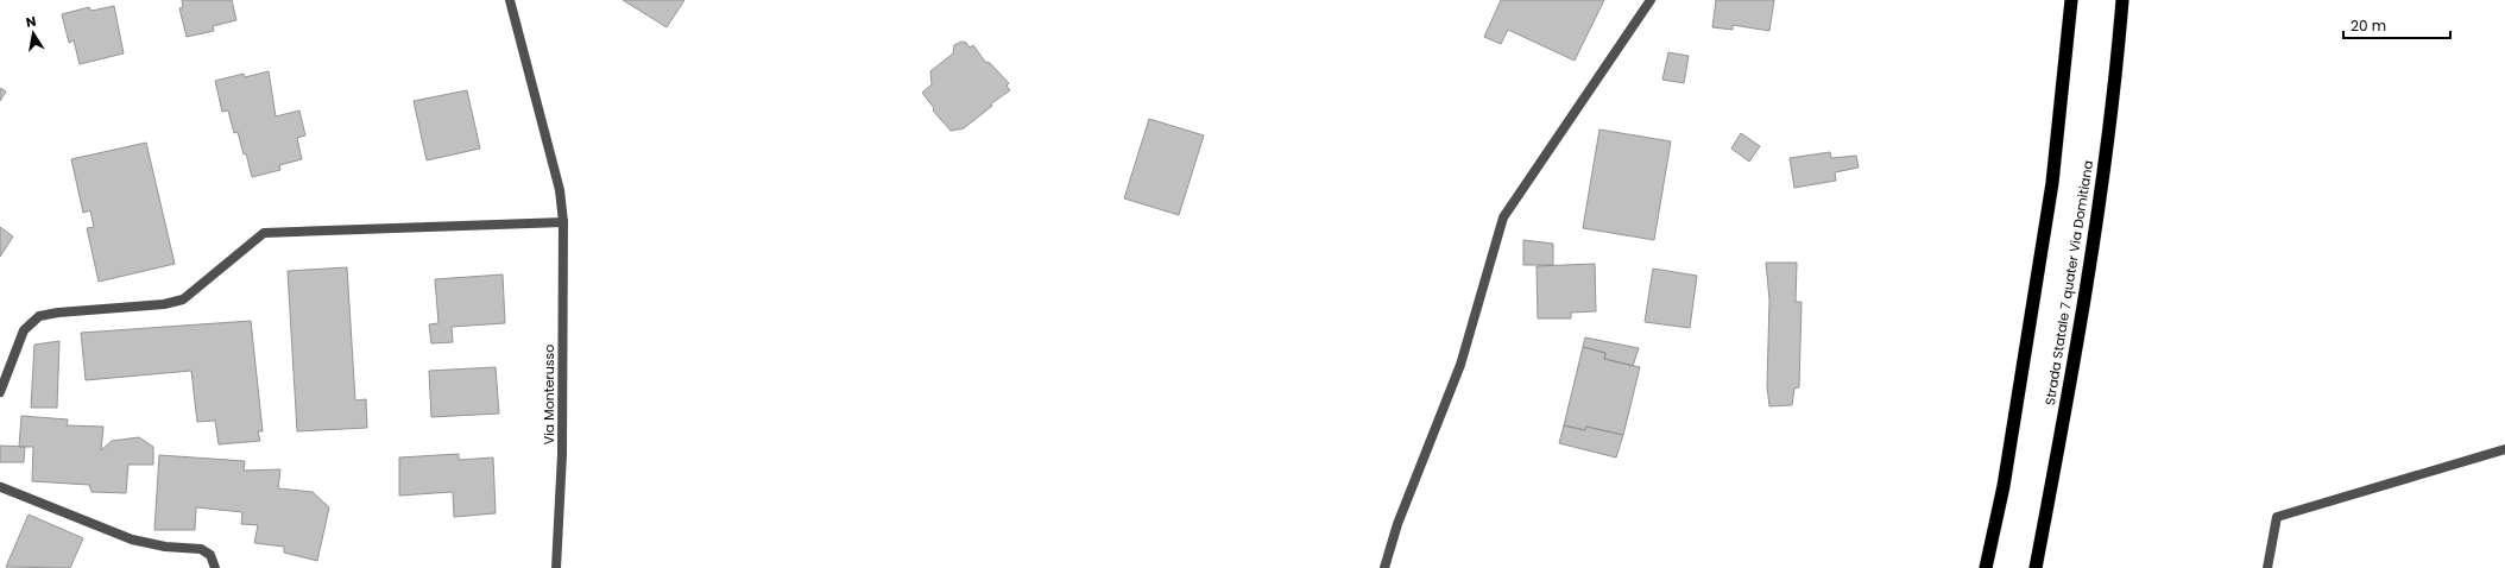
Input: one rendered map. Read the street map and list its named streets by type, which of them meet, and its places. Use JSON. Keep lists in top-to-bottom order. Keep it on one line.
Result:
{"streets":{"highway":["Strada Statale 7 quater Via Domitiana"],"street":["Via Monterusso"]},"scale_bar":"20 m","north":"top"}
